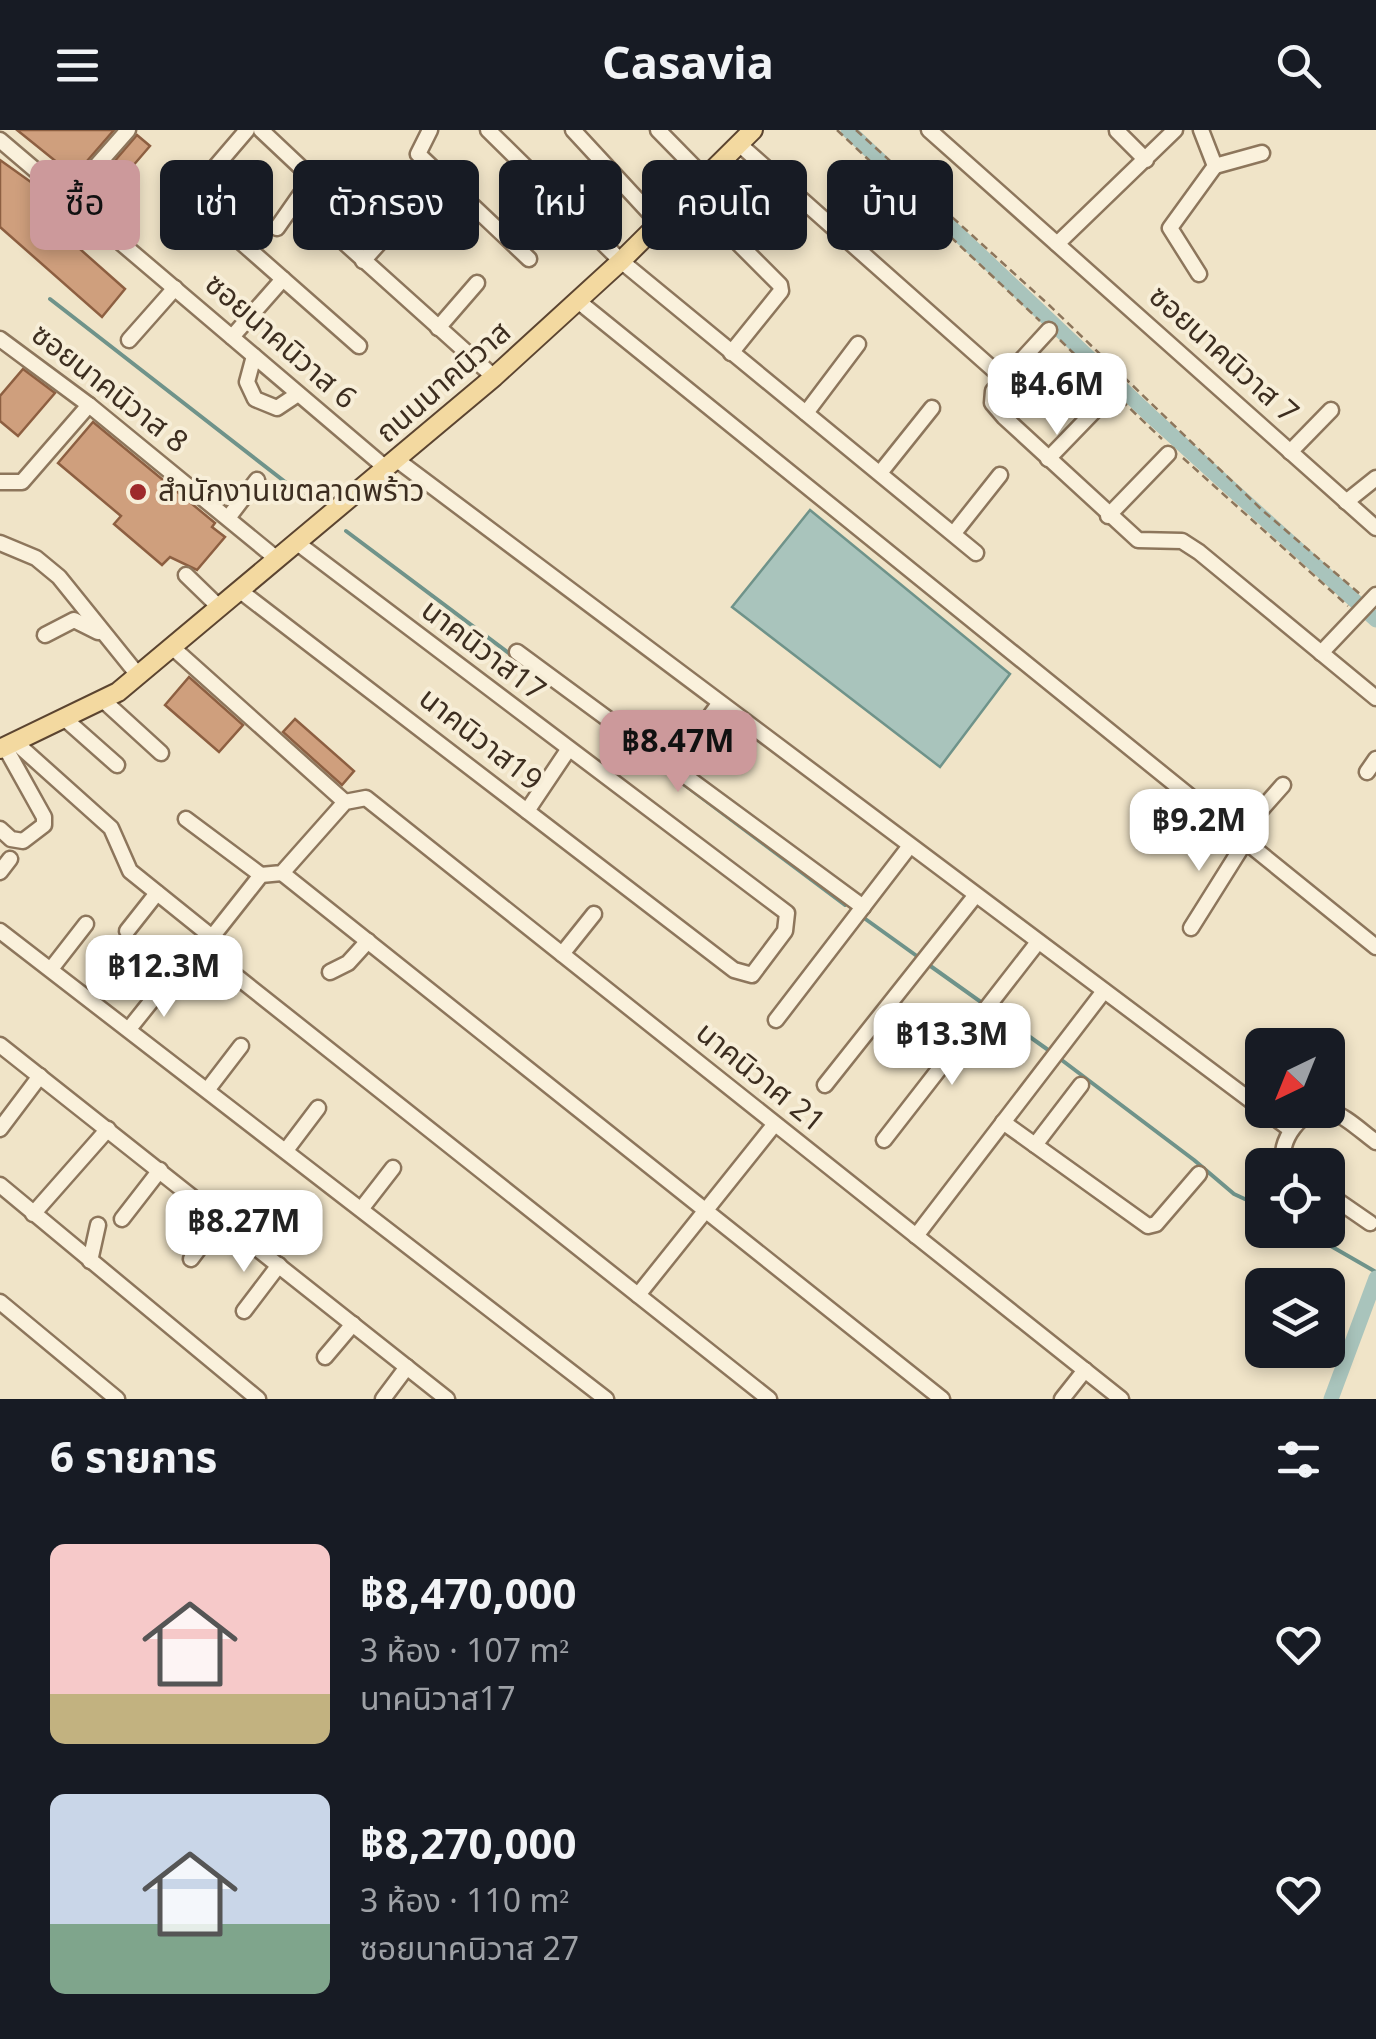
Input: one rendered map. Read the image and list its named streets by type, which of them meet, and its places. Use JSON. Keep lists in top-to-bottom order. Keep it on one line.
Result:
{"streets":{"main road":["ถนนนาคนิวาส"],"street":["ซอยนาคนิวาส 6","ซอยนาคนิวาส 7","ซอยนาคนิวาส 8","นาคนิวาส17","นาคนิวาส19","นาคนิวาศ 21"]},"crossings":[["ซอยนาคนิวาส 6","ถนนนาคนิวาส"],["ถนนนาคนิวาส","ซอยนาคนิวาส 8"],["ถนนนาคนิวาส","นาคนิวาส17"],["ถนนนาคนิวาส","นาคนิวาส19"],["นาคนิวาส17","นาคนิวาส19"]],"places":["สำนักงานเขตลาดพร้าว"],"north":"bottom left","page":{"header":"Casavia","chip":["ซื้อ","เช่า","ตัวกรอง","ใหม่","คอนโด","บ้าน"],"price":["฿4.6M","฿8.47M","฿9.2M","฿12.3M","฿13.3M","฿8.27M"],"heading":"6 รายการ","list":[{"name":"฿8,470,000","note":"3 ห้อง · 107 m² · นาคนิวาส17"},{"name":"฿8,270,000","note":"3 ห้อง · 110 m² · ซอยนาคนิวาส 27"}]}}
